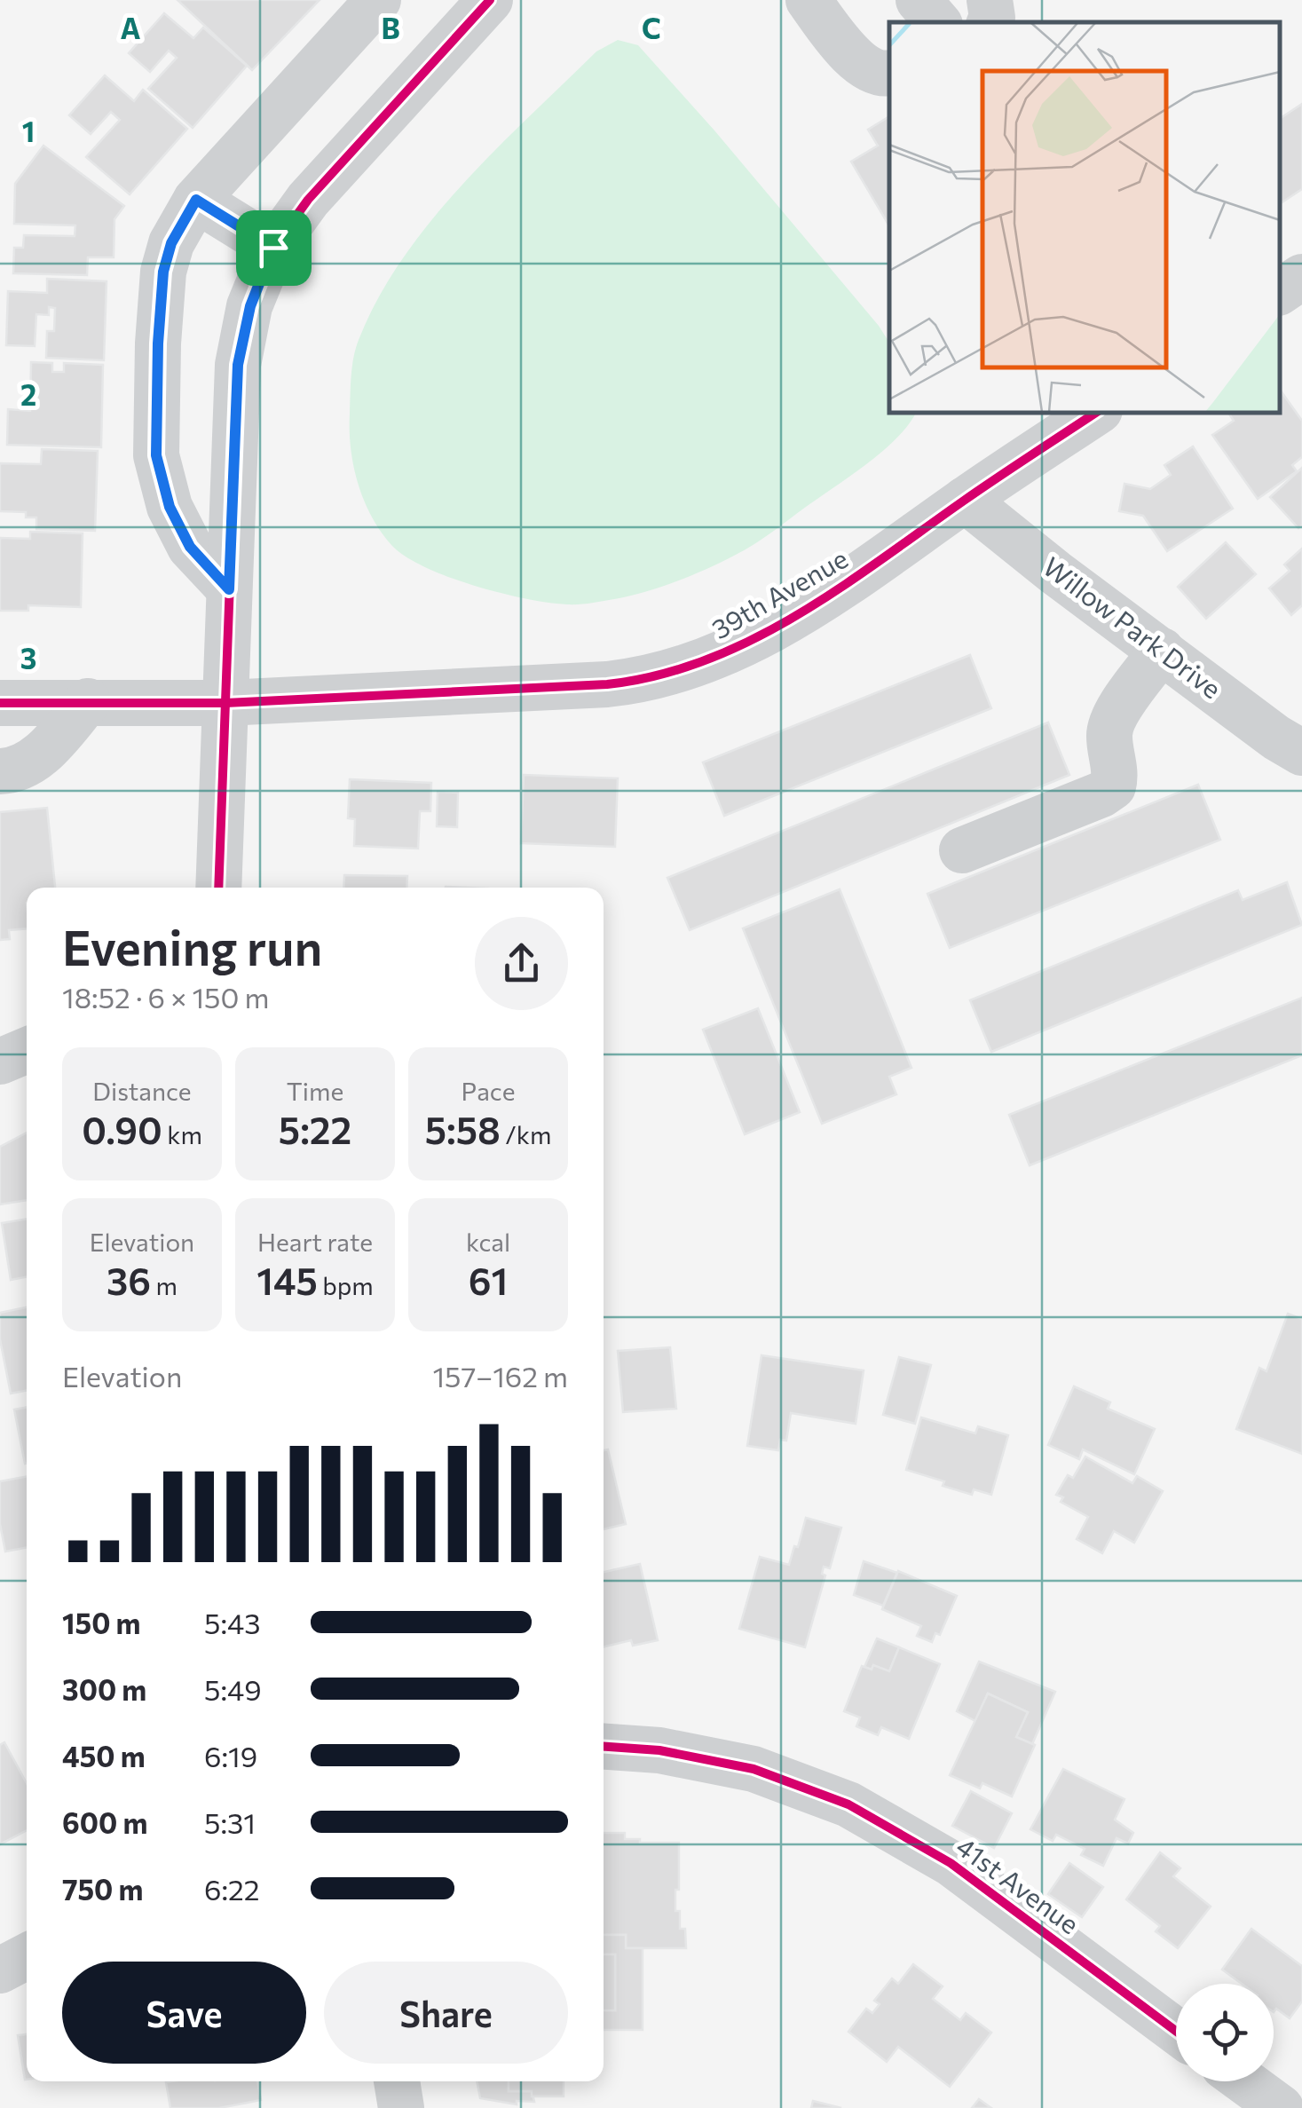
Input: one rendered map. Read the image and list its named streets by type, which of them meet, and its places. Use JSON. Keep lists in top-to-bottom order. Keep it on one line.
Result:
{"streets":{"street":["39th Avenue","Willow Park Drive","41st Avenue"]},"crossings":[["39th Avenue","Willow Park Drive"]],"page":{"heading":["Evening run","18:52 · 6 × 150 m"],"stats":[["Distance","0.90 km"],["Time","5:22"],["Pace","5:58 /km"],["Elevation","36 m"],["Heart rate","145 bpm"],["kcal","61"]],"chart":["Elevation","157–162 m"],"list":[{"name":"150 m","note":"5:43"},{"name":"300 m","note":"5:49"},{"name":"450 m","note":"6:19"},{"name":"600 m","note":"5:31"},{"name":"750 m","note":"6:22"}],"buttons":["Save","Share"]},"grid":{"columns":["A","B","C"],"rows":["1","2","3"]}}
